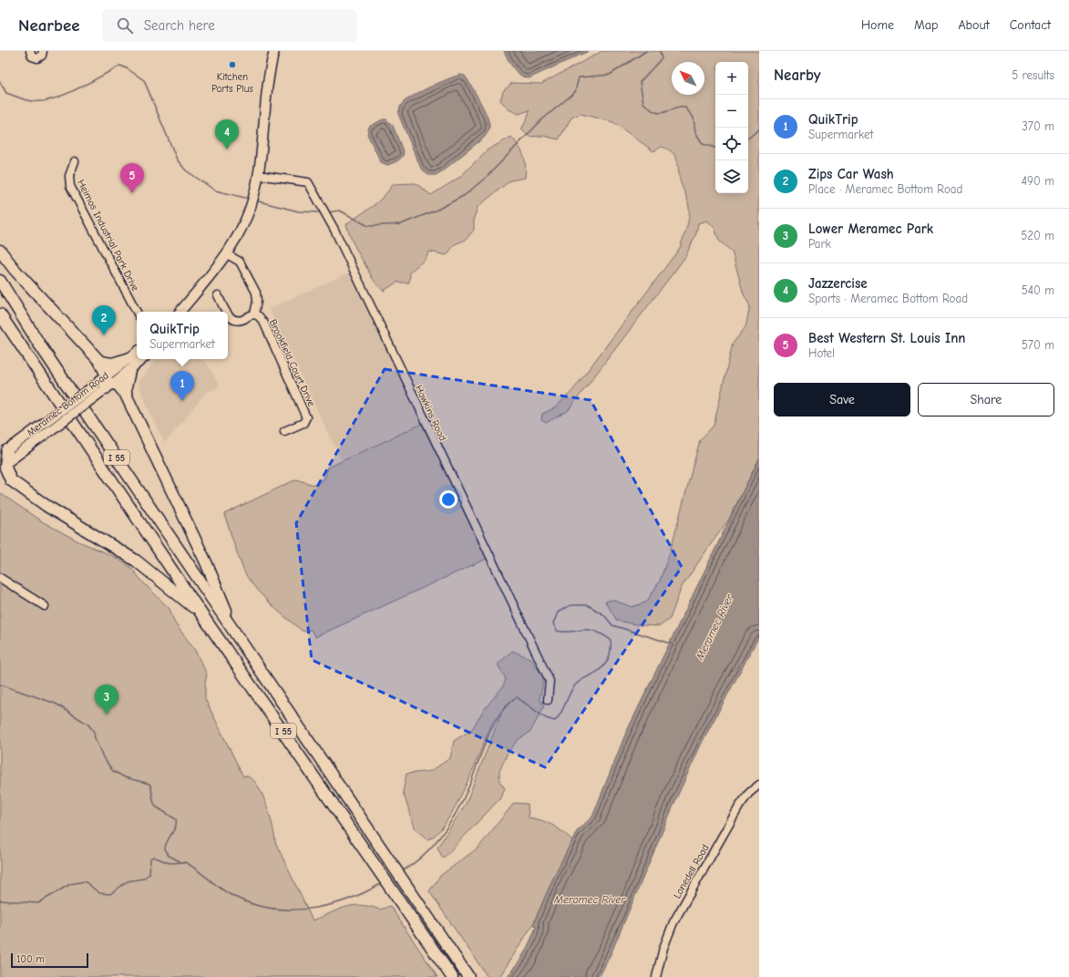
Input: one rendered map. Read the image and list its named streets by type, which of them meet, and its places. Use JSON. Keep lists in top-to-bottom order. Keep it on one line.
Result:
{"streets":{"highway":["I 55"],"main road":["Meramec Bottom Road"],"street":["Heimos Industrial Park Drive","Brookfield Court Drive","Hawkins Road","Lonedell Road"]},"water":["Meramec River"],"places":["Kitchen Parts Plus"],"scale_bar":"100 m","north":"top left","page":{"header":"Nearbee","search":"Search here","nav":["Home","Map","About","Contact"],"heading":["Nearby","5 results"],"map_buttons":["+","−"],"list":[{"mark":"1","name":"QuikTrip","note":"Supermarket","value":"370 m"},{"mark":"2","name":"Zips Car Wash","note":"Place · Meramec Bottom Road","value":"490 m"},{"mark":"3","name":"Lower Meramec Park","note":"Park","value":"520 m"},{"mark":"4","name":"Jazzercise","note":"Sports · Meramec Bottom Road","value":"540 m"},{"mark":"5","name":"Best Western St. Louis Inn","note":"Hotel","value":"570 m"}],"pins":["4","5","2","1","3"],"popup":["QuikTrip","Supermarket"],"buttons":["Save","Share"],"scale":"100 m"}}
